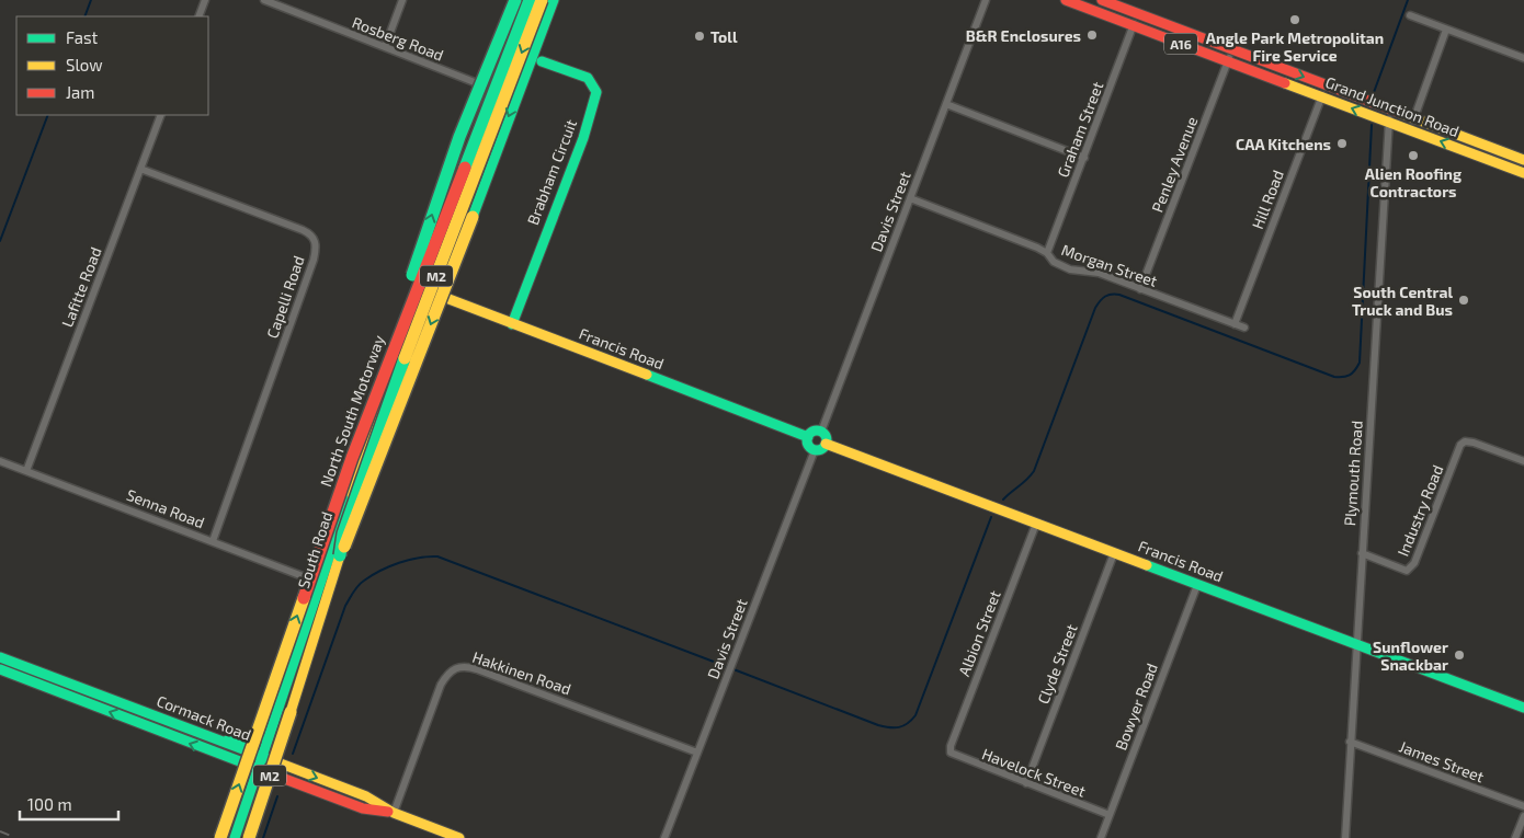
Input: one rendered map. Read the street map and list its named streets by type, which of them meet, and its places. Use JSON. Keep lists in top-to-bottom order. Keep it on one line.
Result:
{"streets":{"main road":["A16","Grand Junction Road","Brabham Circuit","M2","Francis Road","North South Motorway","South Road","Cormack Road"],"street":["Rosberg Road","Graham Street","Penley Avenue","Hill Road","Davis Street","Morgan Street","Lafitte Road","Capelli Road","Plymouth Road","Senna Road","Industry Road","Albion Street","Clyde Street","Hakkinen Road","Bowyer Road","James Street","Havelock Street"]},"crossings":[["Rosberg Road","South Road"],["Grand Junction Road","Graham Street"],["Grand Junction Road","Penley Avenue"],["Grand Junction Road","Hill Road"],["Grand Junction Road","Plymouth Road"],["Graham Street","Morgan Street"],["Penley Avenue","Morgan Street"],["Brabham Circuit","Francis Road"],["Hill Road","Morgan Street"],["Davis Street","Morgan Street"],["Davis Street","Francis Road"],["Davis Street","Hakkinen Road"],["Lafitte Road","Capelli Road"],["Lafitte Road","Senna Road"],["Capelli Road","Senna Road"],["Francis Road","Plymouth Road"],["Francis Road","South Road"],["Francis Road","Albion Street"],["Francis Road","Clyde Street"],["Francis Road","Bowyer Road"],["Plymouth Road","Industry Road"],["Plymouth Road","James Street"],["Senna Road","South Road"],["South Road","Cormack Road"],["Albion Street","Havelock Street"],["Clyde Street","Havelock Street"],["Hakkinen Road","Cormack Road"],["Bowyer Road","Havelock Street"]],"places":["Angle Park Metropolitan Fire Service","B&R Enclosures","Toll","CAA Kitchens","Alien Roofing Contractors","South Central Truck and Bus","Sunflower Snackbar"],"legend":["Fast","Slow","Jam"],"scale_bar":"100 m"}
